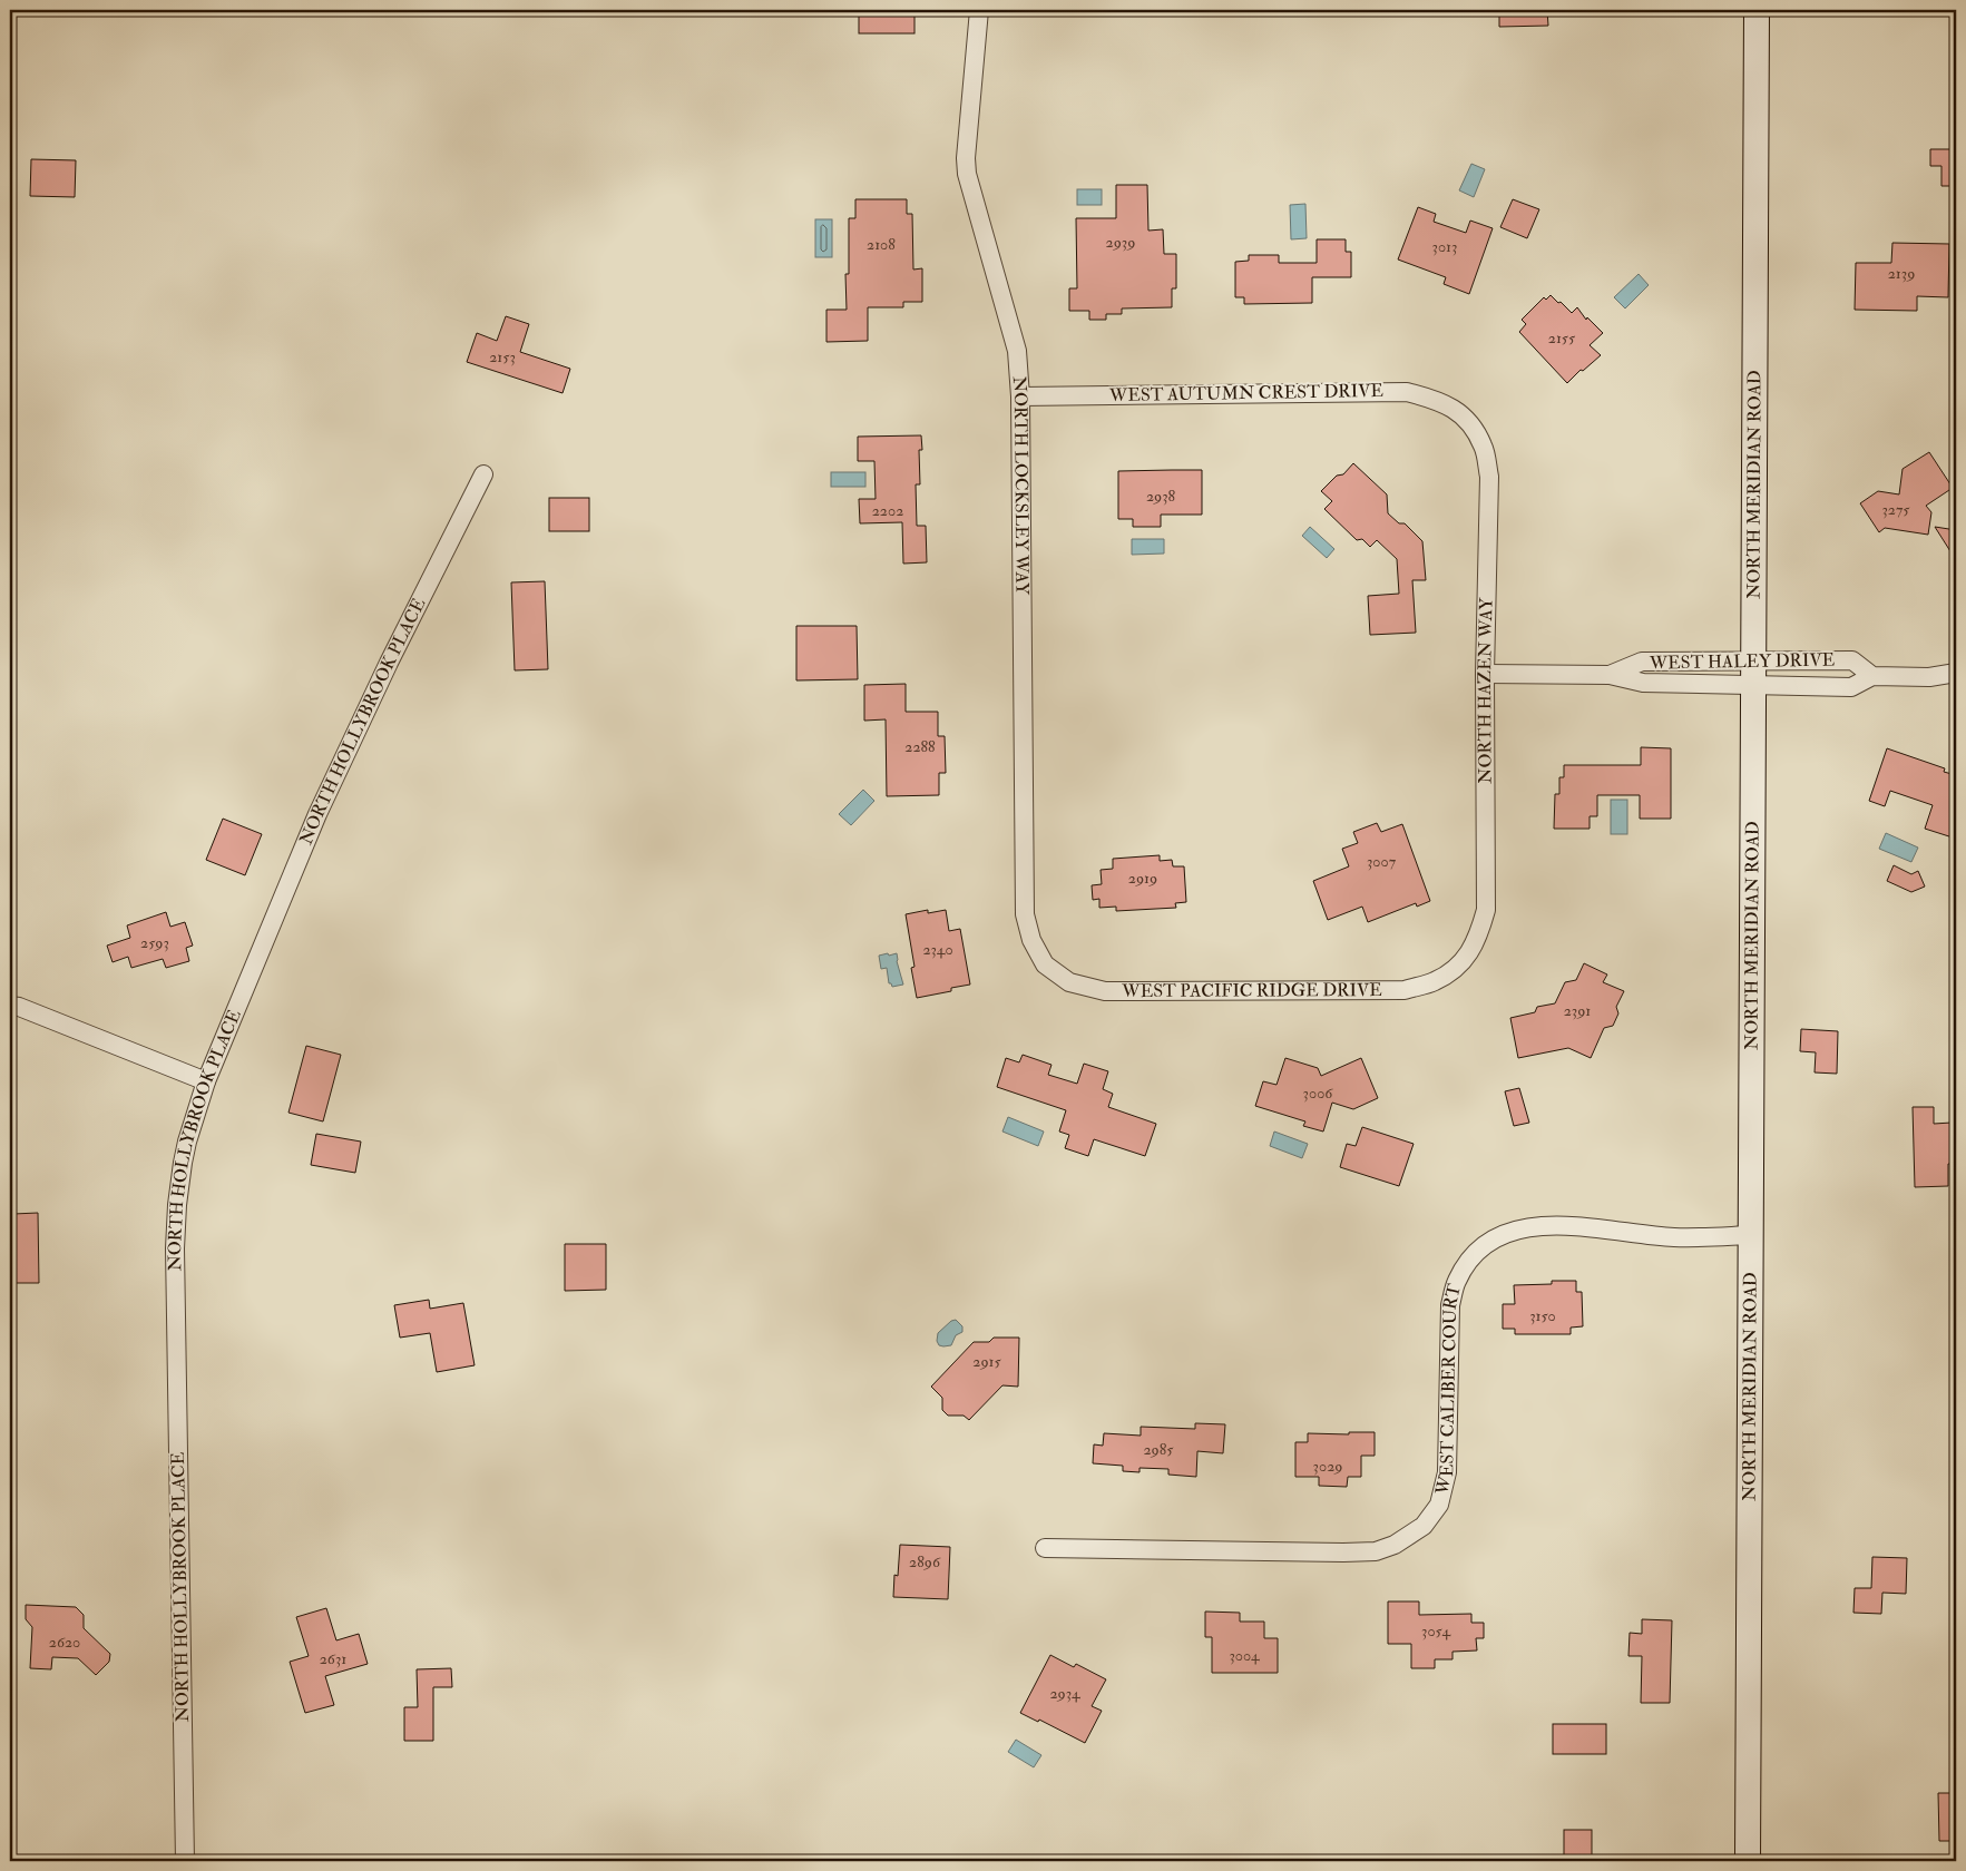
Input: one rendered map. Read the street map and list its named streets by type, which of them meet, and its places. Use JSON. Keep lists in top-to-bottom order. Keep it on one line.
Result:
{"streets":{"street":["WEST AUTUMN CREST DRIVE","NORTH MERIDIAN ROAD","NORTH LOCKSLEY WAY","WEST HALEY DRIVE","NORTH HAZEN WAY","NORTH HOLLYBROOK PLACE","WEST PACIFIC RIDGE DRIVE","WEST CALIBER COURT"]},"crossings":[["WEST AUTUMN CREST DRIVE","NORTH LOCKSLEY WAY"],["WEST AUTUMN CREST DRIVE","NORTH HAZEN WAY"],["NORTH MERIDIAN ROAD","WEST HALEY DRIVE"],["NORTH MERIDIAN ROAD","WEST CALIBER COURT"],["NORTH LOCKSLEY WAY","WEST PACIFIC RIDGE DRIVE"],["WEST HALEY DRIVE","NORTH HAZEN WAY"],["NORTH HAZEN WAY","WEST PACIFIC RIDGE DRIVE"]],"house_numbers":["2939","2108","3013","2139","2155","2153","2938","3275","2202","2288","3007","2919","2593","2340","2391","3006","3150","2915","2985","3029","2896","3054","2620","3004","2631","2934"]}
